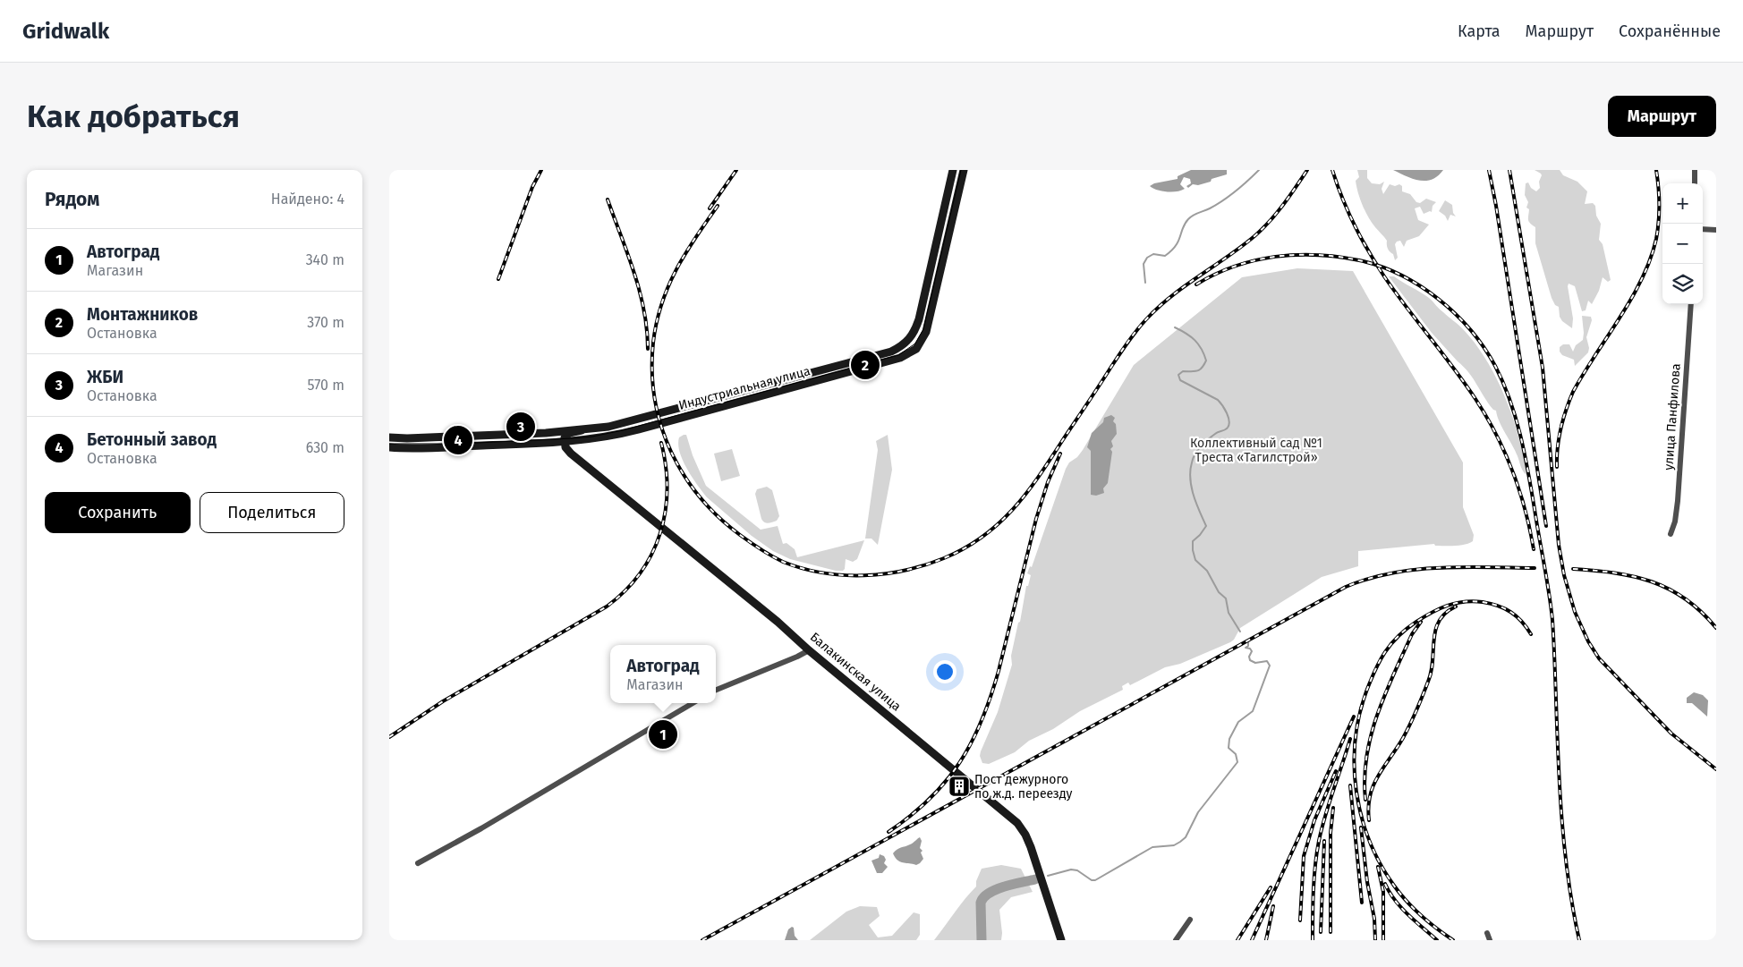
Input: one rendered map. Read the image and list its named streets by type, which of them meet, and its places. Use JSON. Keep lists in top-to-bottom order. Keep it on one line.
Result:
{"streets":{"main road":["Индустриальная улица","Балакинская улица"],"street":["улица Панфилова"]},"crossings":[["Индустриальная улица","Балакинская улица"]],"parks":["Коллективный сад №1 Треста «Тагилстрой»"],"places":{"building":["Пост дежурного по ж.д. переезду"]},"page":{"header":"Gridwalk","nav":["Карта","Маршрут","Сохранённые"],"buttons":["Маршрут",["Сохранить","Поделиться"]],"title":"Как добраться","heading":["Рядом","Найдено: 4"],"map_buttons":["+","−"],"list":[{"mark":"1","name":"Автоград","note":"Магазин","value":"340 m"},{"mark":"2","name":"Монтажников","note":"Остановка","value":"370 m"},{"mark":"3","name":"ЖБИ","note":"Остановка","value":"570 m"},{"mark":"4","name":"Бетонный завод","note":"Остановка","value":"630 m"}],"pins":["2","3","4","1"],"popup":["Автоград","Магазин"]}}
